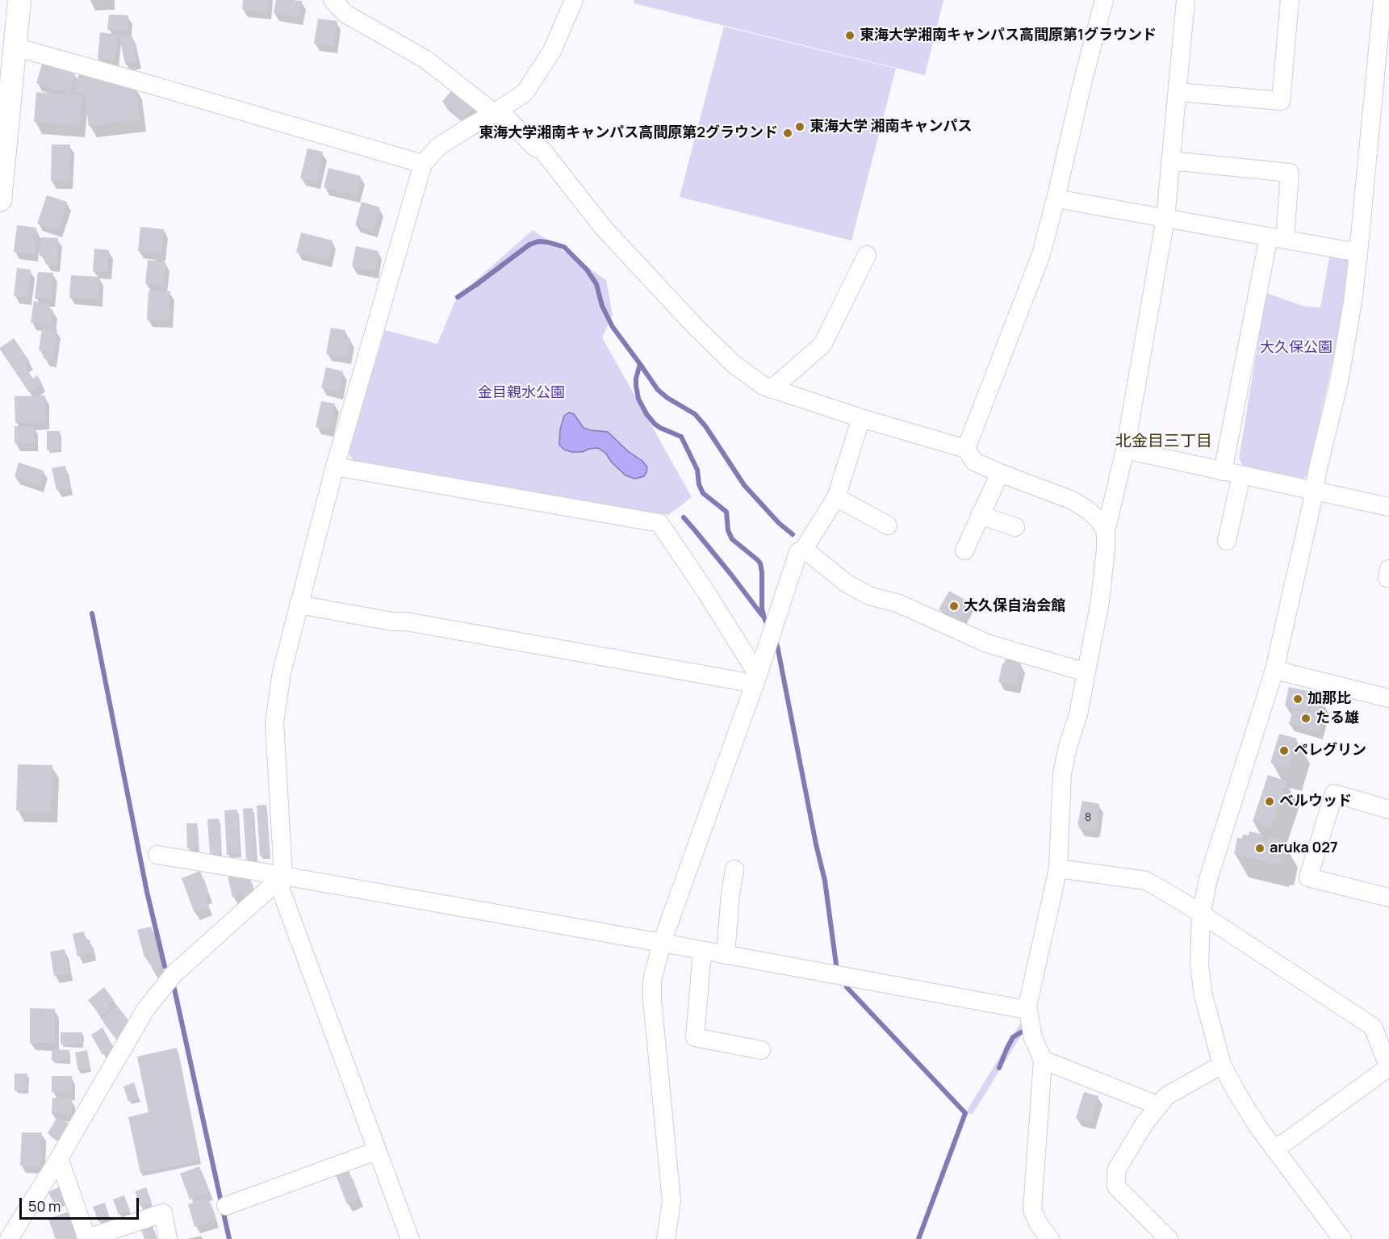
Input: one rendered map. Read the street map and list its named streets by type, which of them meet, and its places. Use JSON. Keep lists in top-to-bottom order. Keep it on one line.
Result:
{"districts":["北金目三丁目"],"parks":["大久保公園","金目親水公園"],"places":["東海大学湘南キャンパス高間原第1グラウンド","東海大学 湘南キャンパス","東海大学湘南キャンパス高間原第2グラウンド","大久保自治会館","加那比","たる雄","ペレグリン","ベルウッド","aruka 027"],"house_numbers":["8"],"scale_bar":"50 m"}
